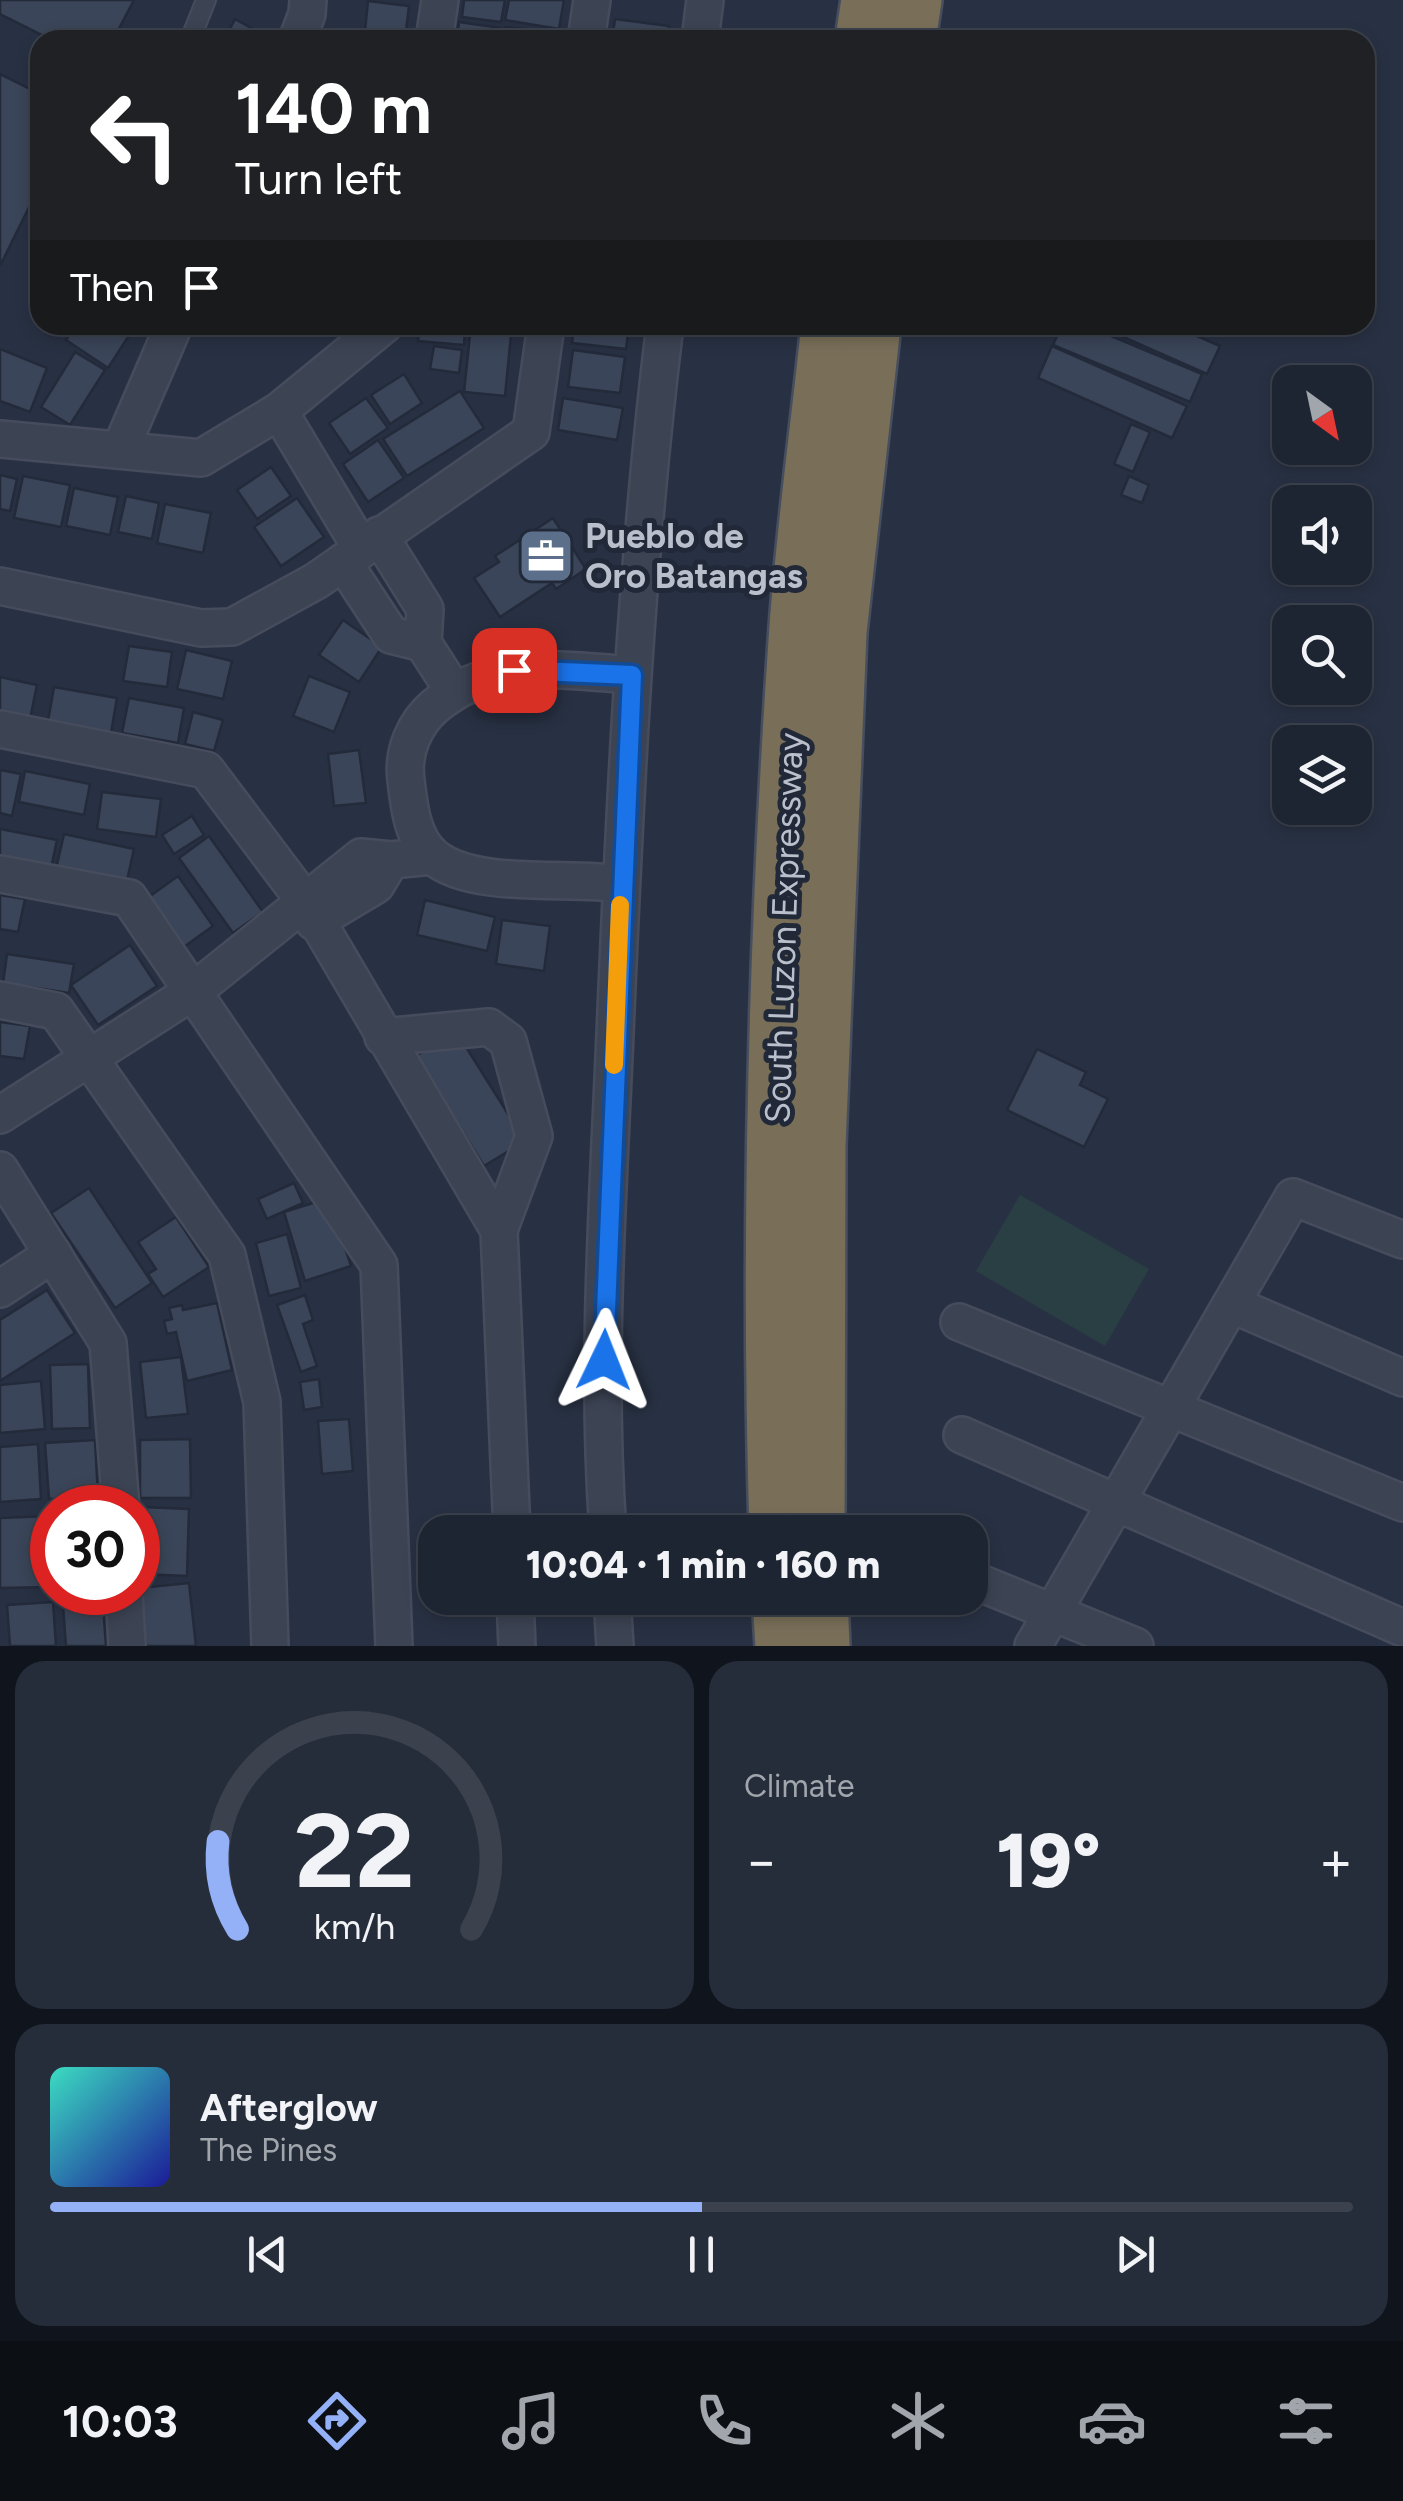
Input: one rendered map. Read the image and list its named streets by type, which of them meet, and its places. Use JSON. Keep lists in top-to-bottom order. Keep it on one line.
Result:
{"streets":{"highway":["South Luzon Expressway"]},"places":{"office":["Pueblo de Oro Batangas"]},"north":"bottom right","page":{"turn":["140 m","Turn left"],"then":"Then","limit":"30","trip":"10:04 · 1 min · 160 m","tile":"Climate","heat":["−","19°","+"],"song":["Afterglow","The Pines"],"tabs":"10:03","gauge":["22","km/h"]}}
